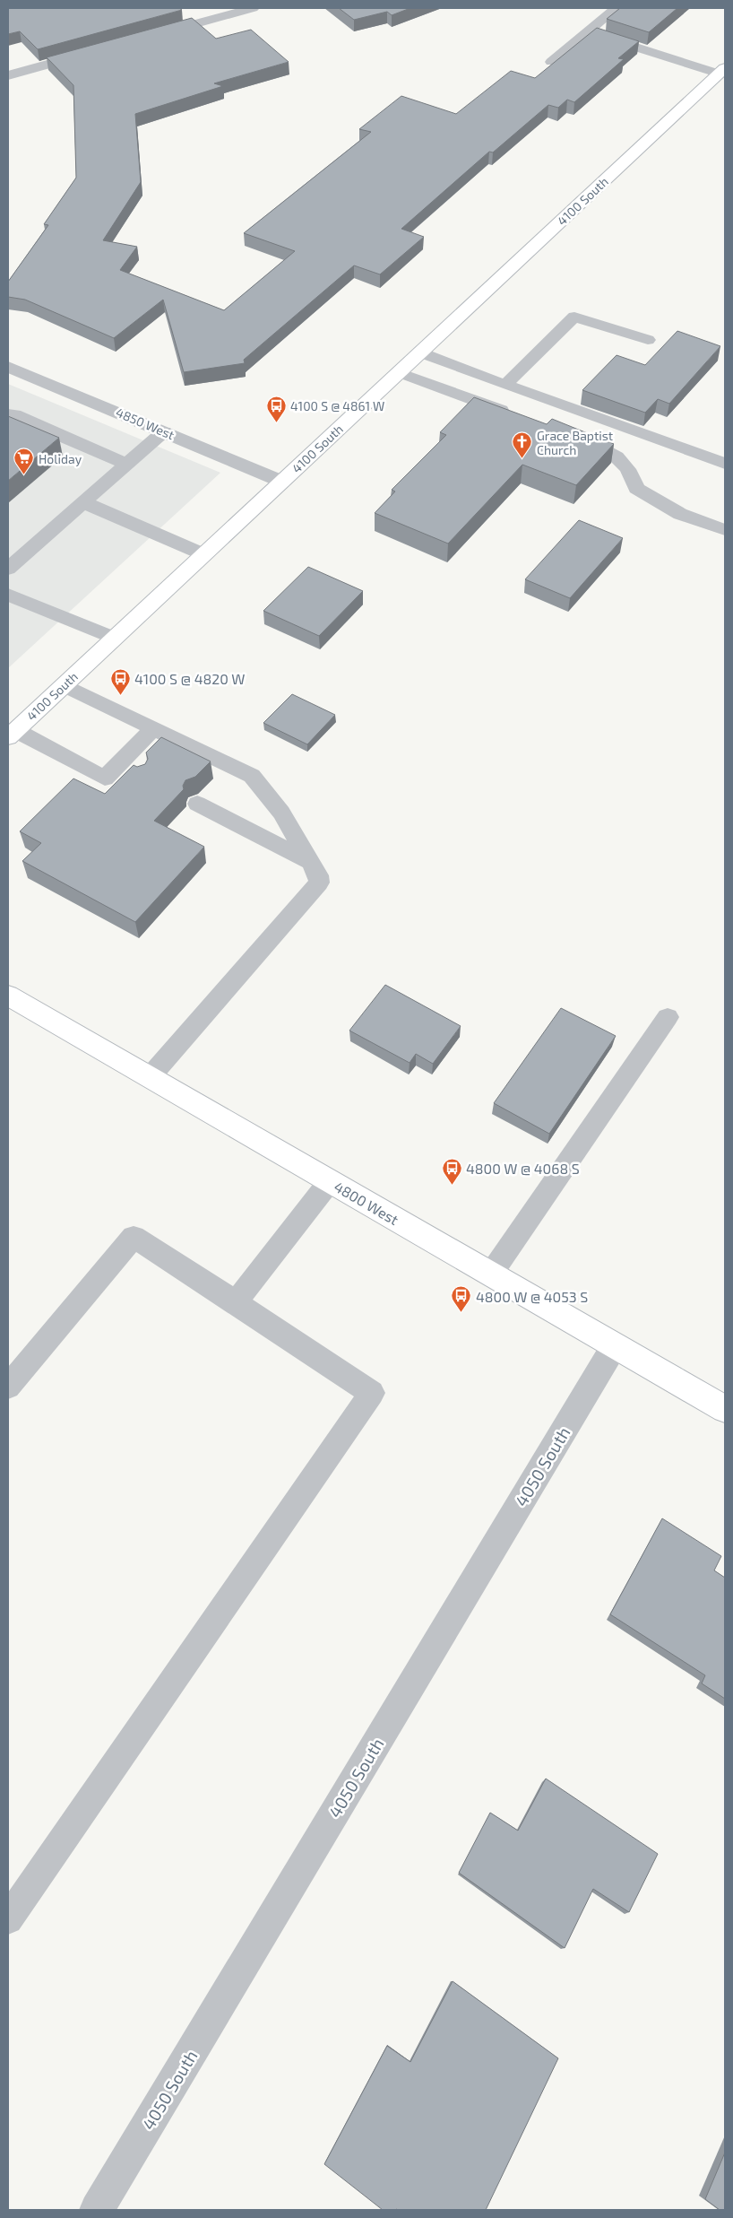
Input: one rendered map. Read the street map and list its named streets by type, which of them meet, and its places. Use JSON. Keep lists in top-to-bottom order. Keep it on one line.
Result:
{"streets":{"main road":["4100 South","4800 West"],"street":["4850 West","4050 South"]},"crossings":[["4100 South","4850 West"],["4800 West","4050 South"]],"places":{"bus stop":["4100 S @ 4861 W","4100 S @ 4820 W","4800 W @ 4068 S","4800 W @ 4053 S"],"church":["Grace Baptist Church"],"supermarket":["Holiday"]}}
